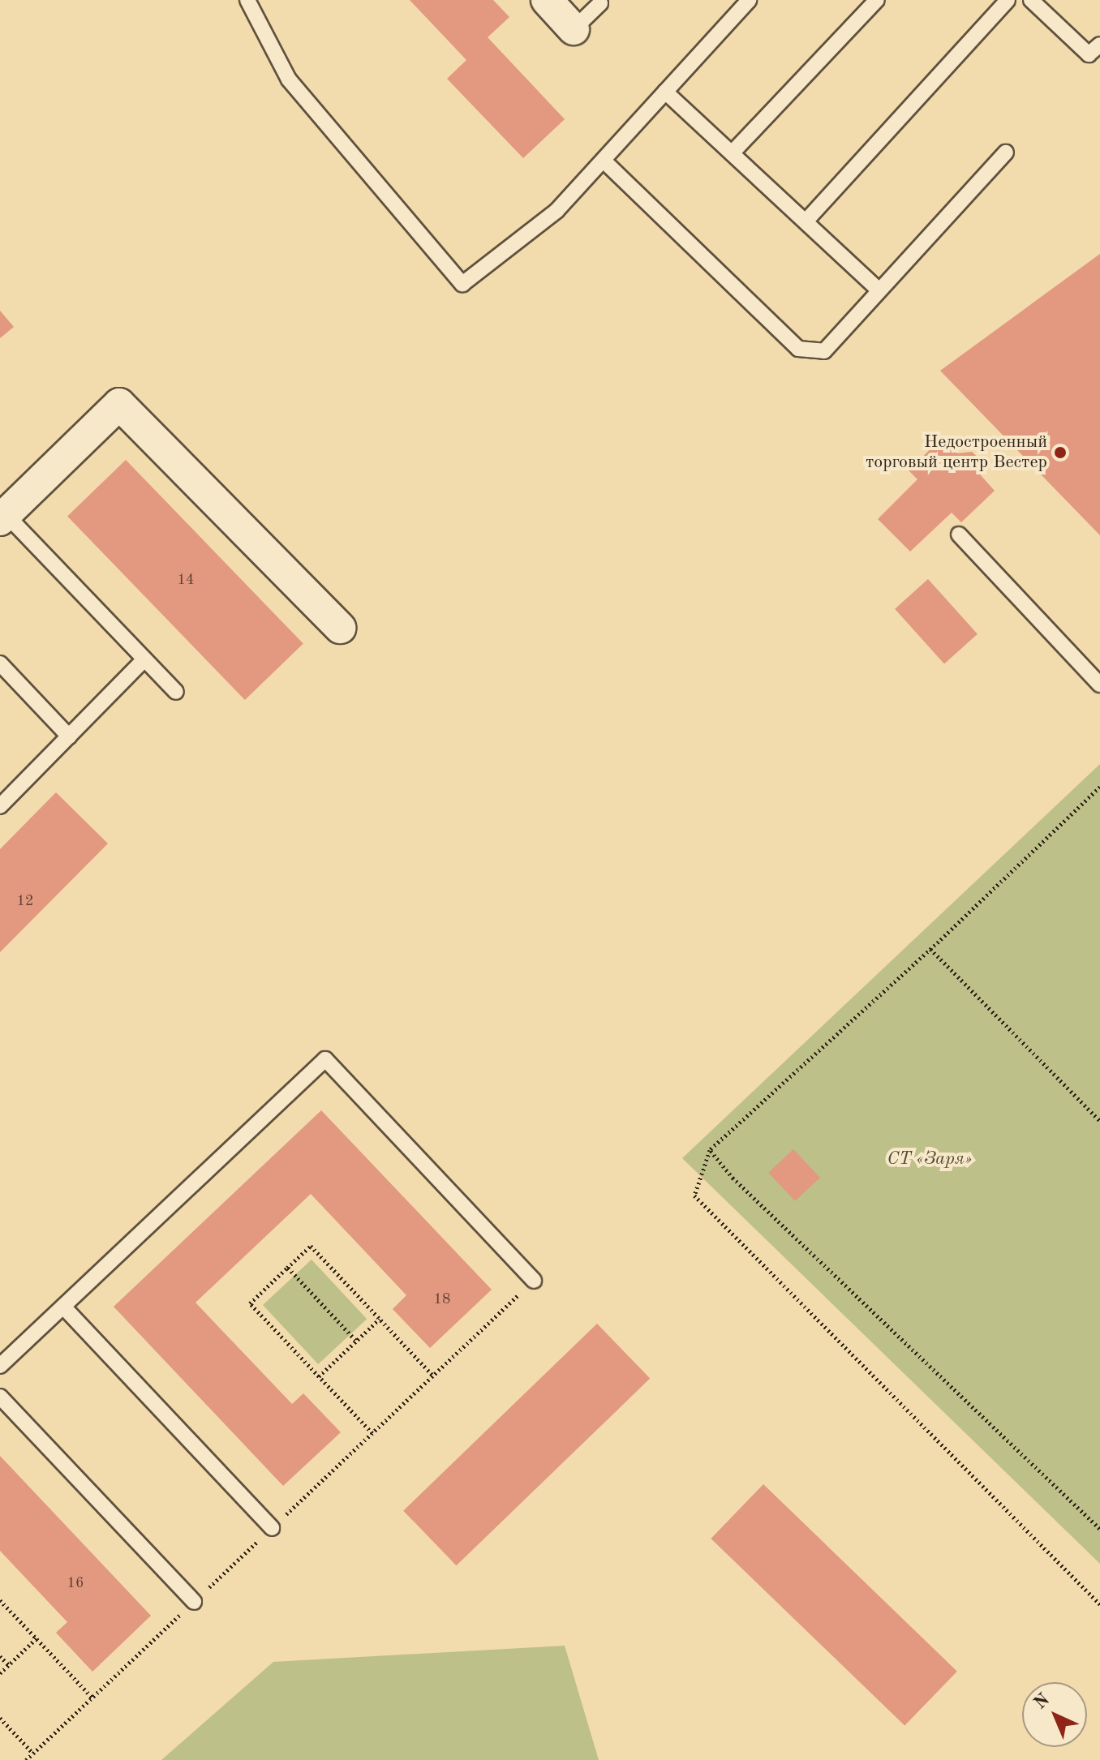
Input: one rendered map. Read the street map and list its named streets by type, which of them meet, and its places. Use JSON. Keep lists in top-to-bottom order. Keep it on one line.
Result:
{"parks":["СТ «Заря»"],"places":["Недостроенный торговый центр Вестер"],"house_numbers":["14","12","18","16"],"north":"top left"}
